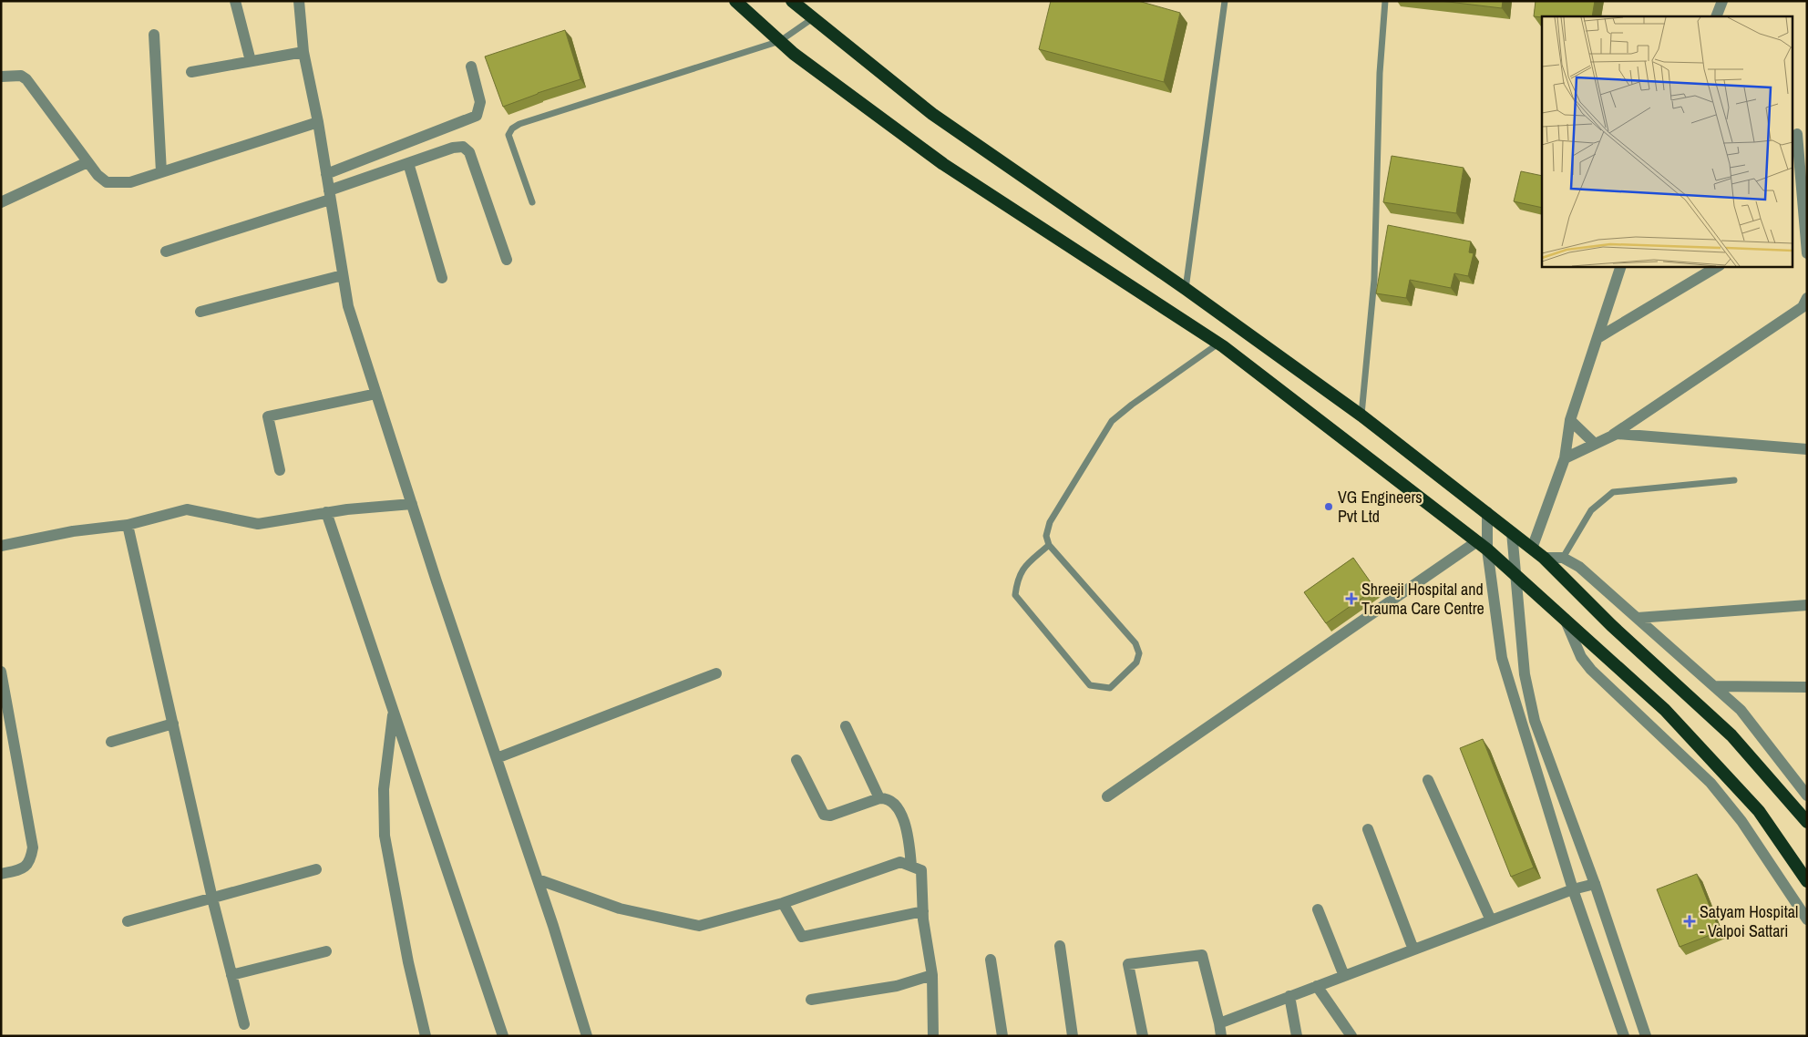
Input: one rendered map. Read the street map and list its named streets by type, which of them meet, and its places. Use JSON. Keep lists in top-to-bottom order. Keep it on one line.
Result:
{"places":{"other":["VG Engineers Pvt Ltd"],"health":["Shreeji Hospital and Trauma Care Centre","Satyam Hospital - Valpoi Sattari"]}}
